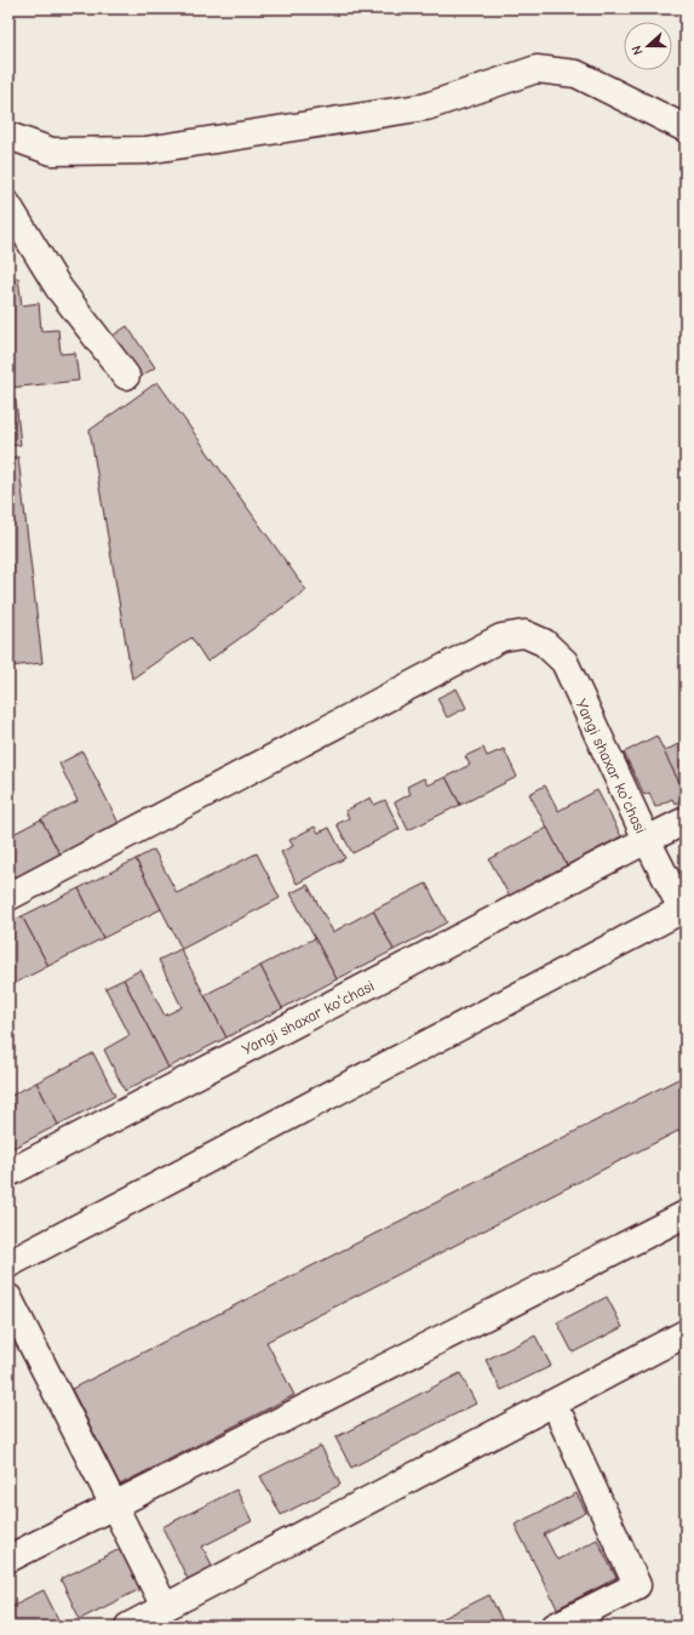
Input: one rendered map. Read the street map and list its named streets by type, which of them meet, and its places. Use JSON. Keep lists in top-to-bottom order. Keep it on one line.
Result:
{"streets":{"street":["Yangi shaxar koʻchasi"]},"north":"left"}
